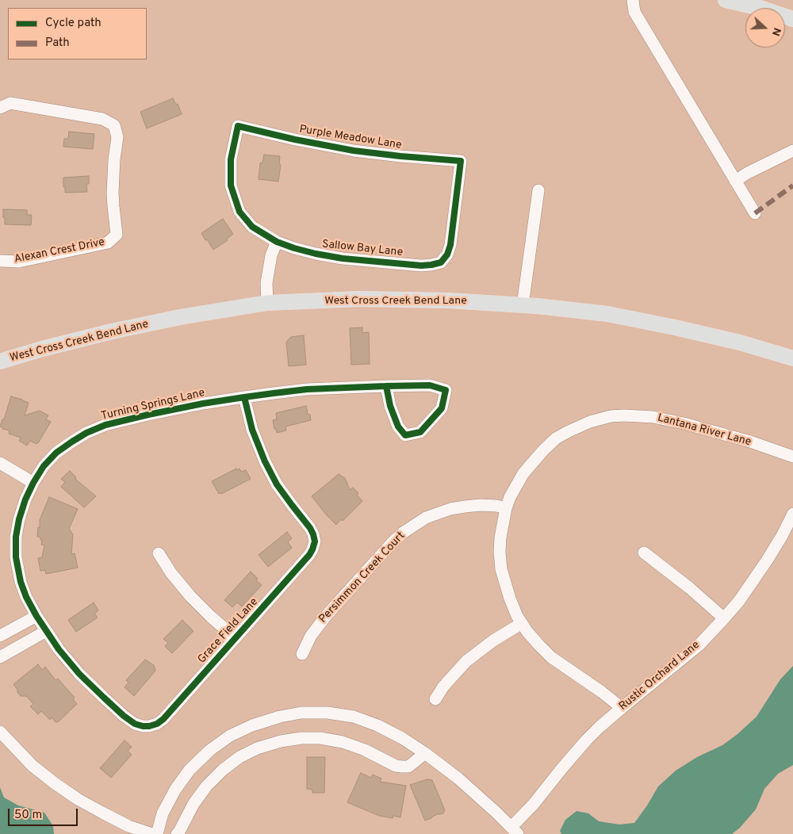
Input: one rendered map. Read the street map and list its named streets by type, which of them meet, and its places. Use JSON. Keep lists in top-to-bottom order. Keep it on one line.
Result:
{"streets":{"main road":["West Cross Creek Bend Lane"],"street":["Purple Meadow Lane","Sallow Bay Lane","Alexan Crest Drive","Turning Springs Lane","Lantana River Lane","Persimmon Creek Court","Grace Field Lane","Rustic Orchard Lane"]},"crossings":[["Purple Meadow Lane","Sallow Bay Lane"],["Turning Springs Lane","Grace Field Lane"],["Lantana River Lane","Persimmon Creek Court"],["Lantana River Lane","Rustic Orchard Lane"]],"legend":["Cycle path","Path"],"scale_bar":"50 m","north":"right"}
